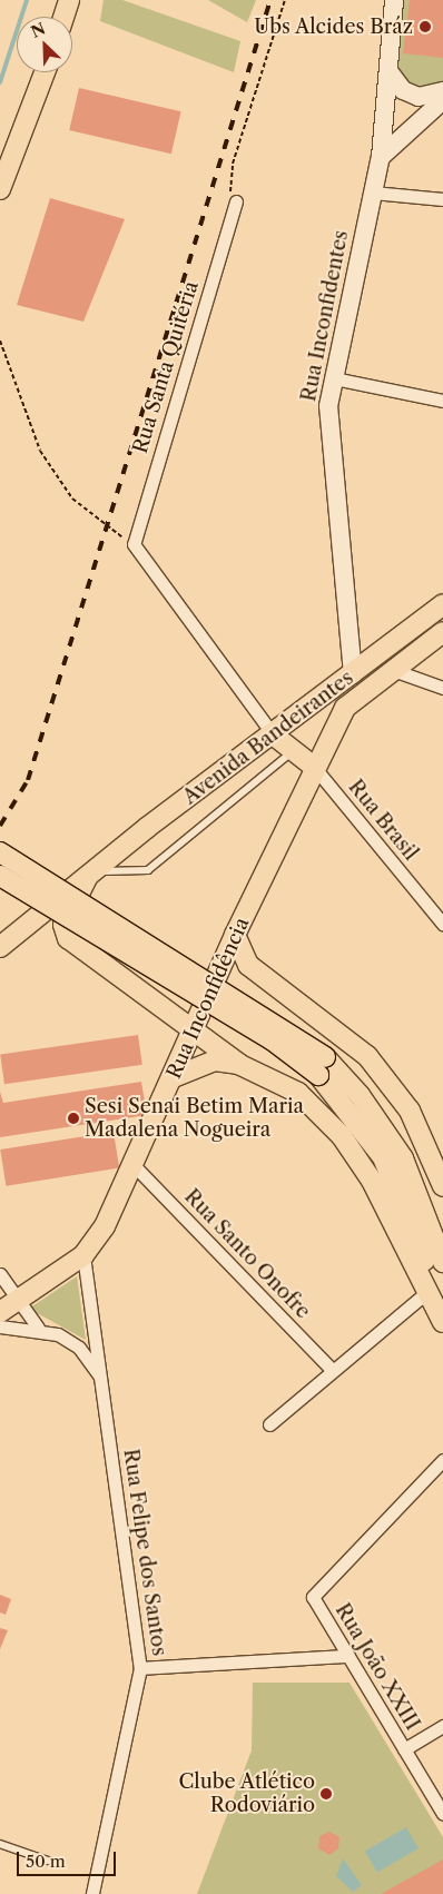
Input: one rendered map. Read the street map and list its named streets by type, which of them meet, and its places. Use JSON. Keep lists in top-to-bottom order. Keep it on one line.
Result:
{"streets":{"main road":["Avenida Bandeirantes","Rua Inconfidência"],"street":["Rua Inconfidentes","Rua Santa Quitéria","Rua Brasil","Rua Santo Onofre","Rua Felipe dos Santos","Rua João XXIII"]},"crossings":[["Rua Inconfidentes","Avenida Bandeirantes"],["Avenida Bandeirantes","Rua Inconfidência"],["Rua Brasil","Rua Inconfidência"],["Rua Inconfidência","Rua Santo Onofre"],["Rua Inconfidência","Rua Felipe dos Santos"]],"places":["Ubs Alcides Bráz","Sesi Senai Betim Maria Madalena Nogueira","Clube Atlético Rodoviário"],"scale_bar":"50 m","north":"top left"}
